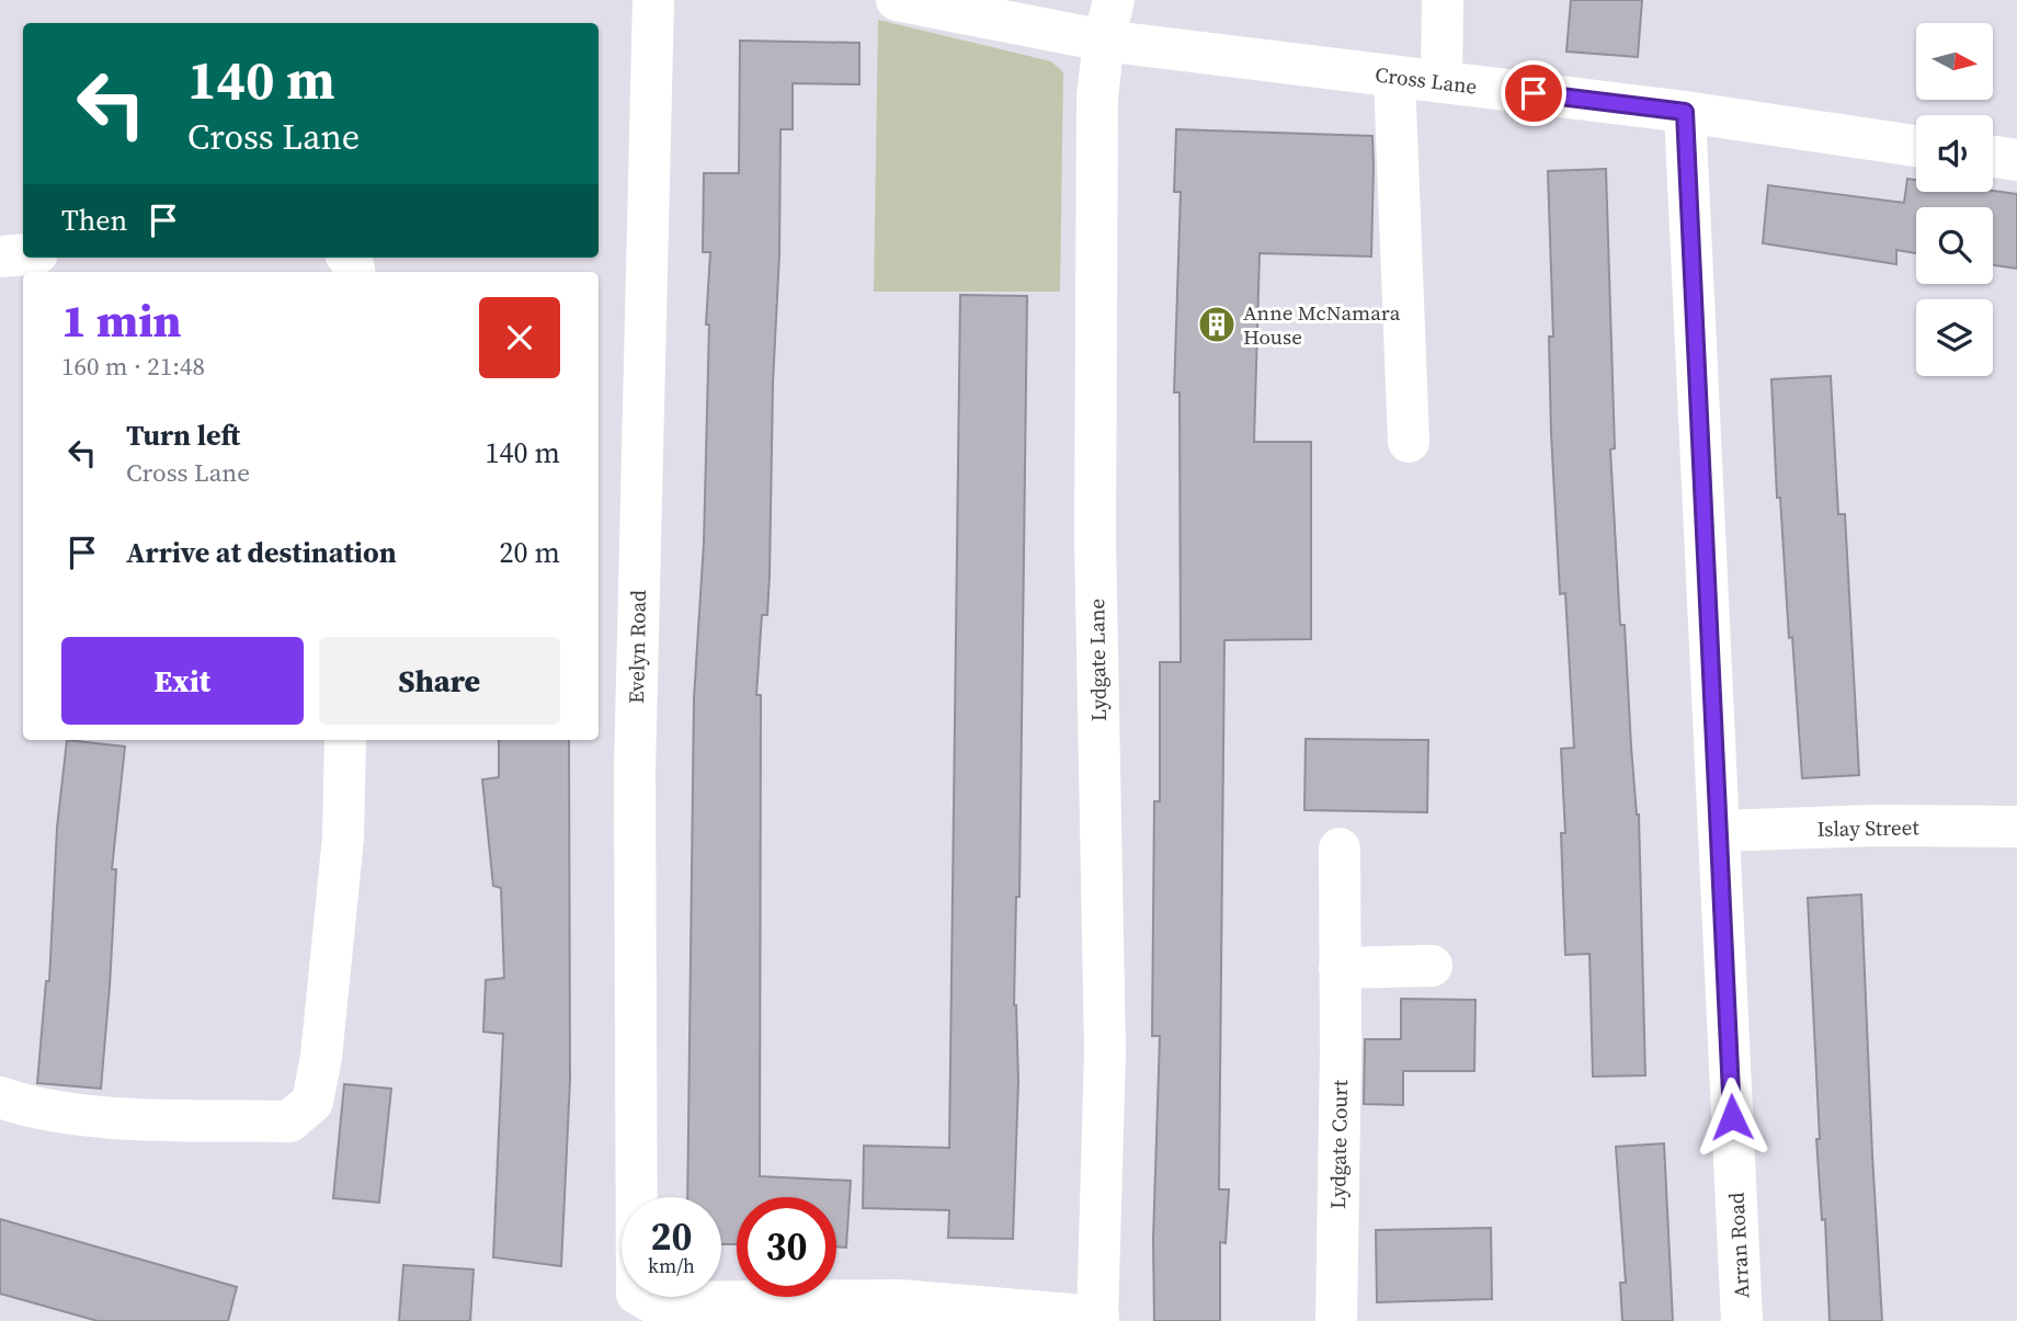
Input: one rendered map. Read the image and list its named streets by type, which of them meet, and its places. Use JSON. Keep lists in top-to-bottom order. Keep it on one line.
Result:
{"streets":{"street":["Cross Lane","Evelyn Road","Lydgate Lane","Islay Street","Lydgate Court","Arran Road"]},"crossings":[["Cross Lane","Lydgate Lane"],["Cross Lane","Arran Road"],["Evelyn Road","Lydgate Lane"],["Islay Street","Arran Road"]],"places":{"building":["Anne McNamara House"]},"north":"right","page":{"turn":["140 m","Cross Lane"],"then":"Then","heading":["1 min","160 m · 21:48"],"list":[{"name":"Turn left","note":"Cross Lane","value":"140 m"},{"name":"Arrive at destination","value":"20 m"}],"buttons":["Exit","Share"],"speed":"20 km/h","limit":"30"}}
